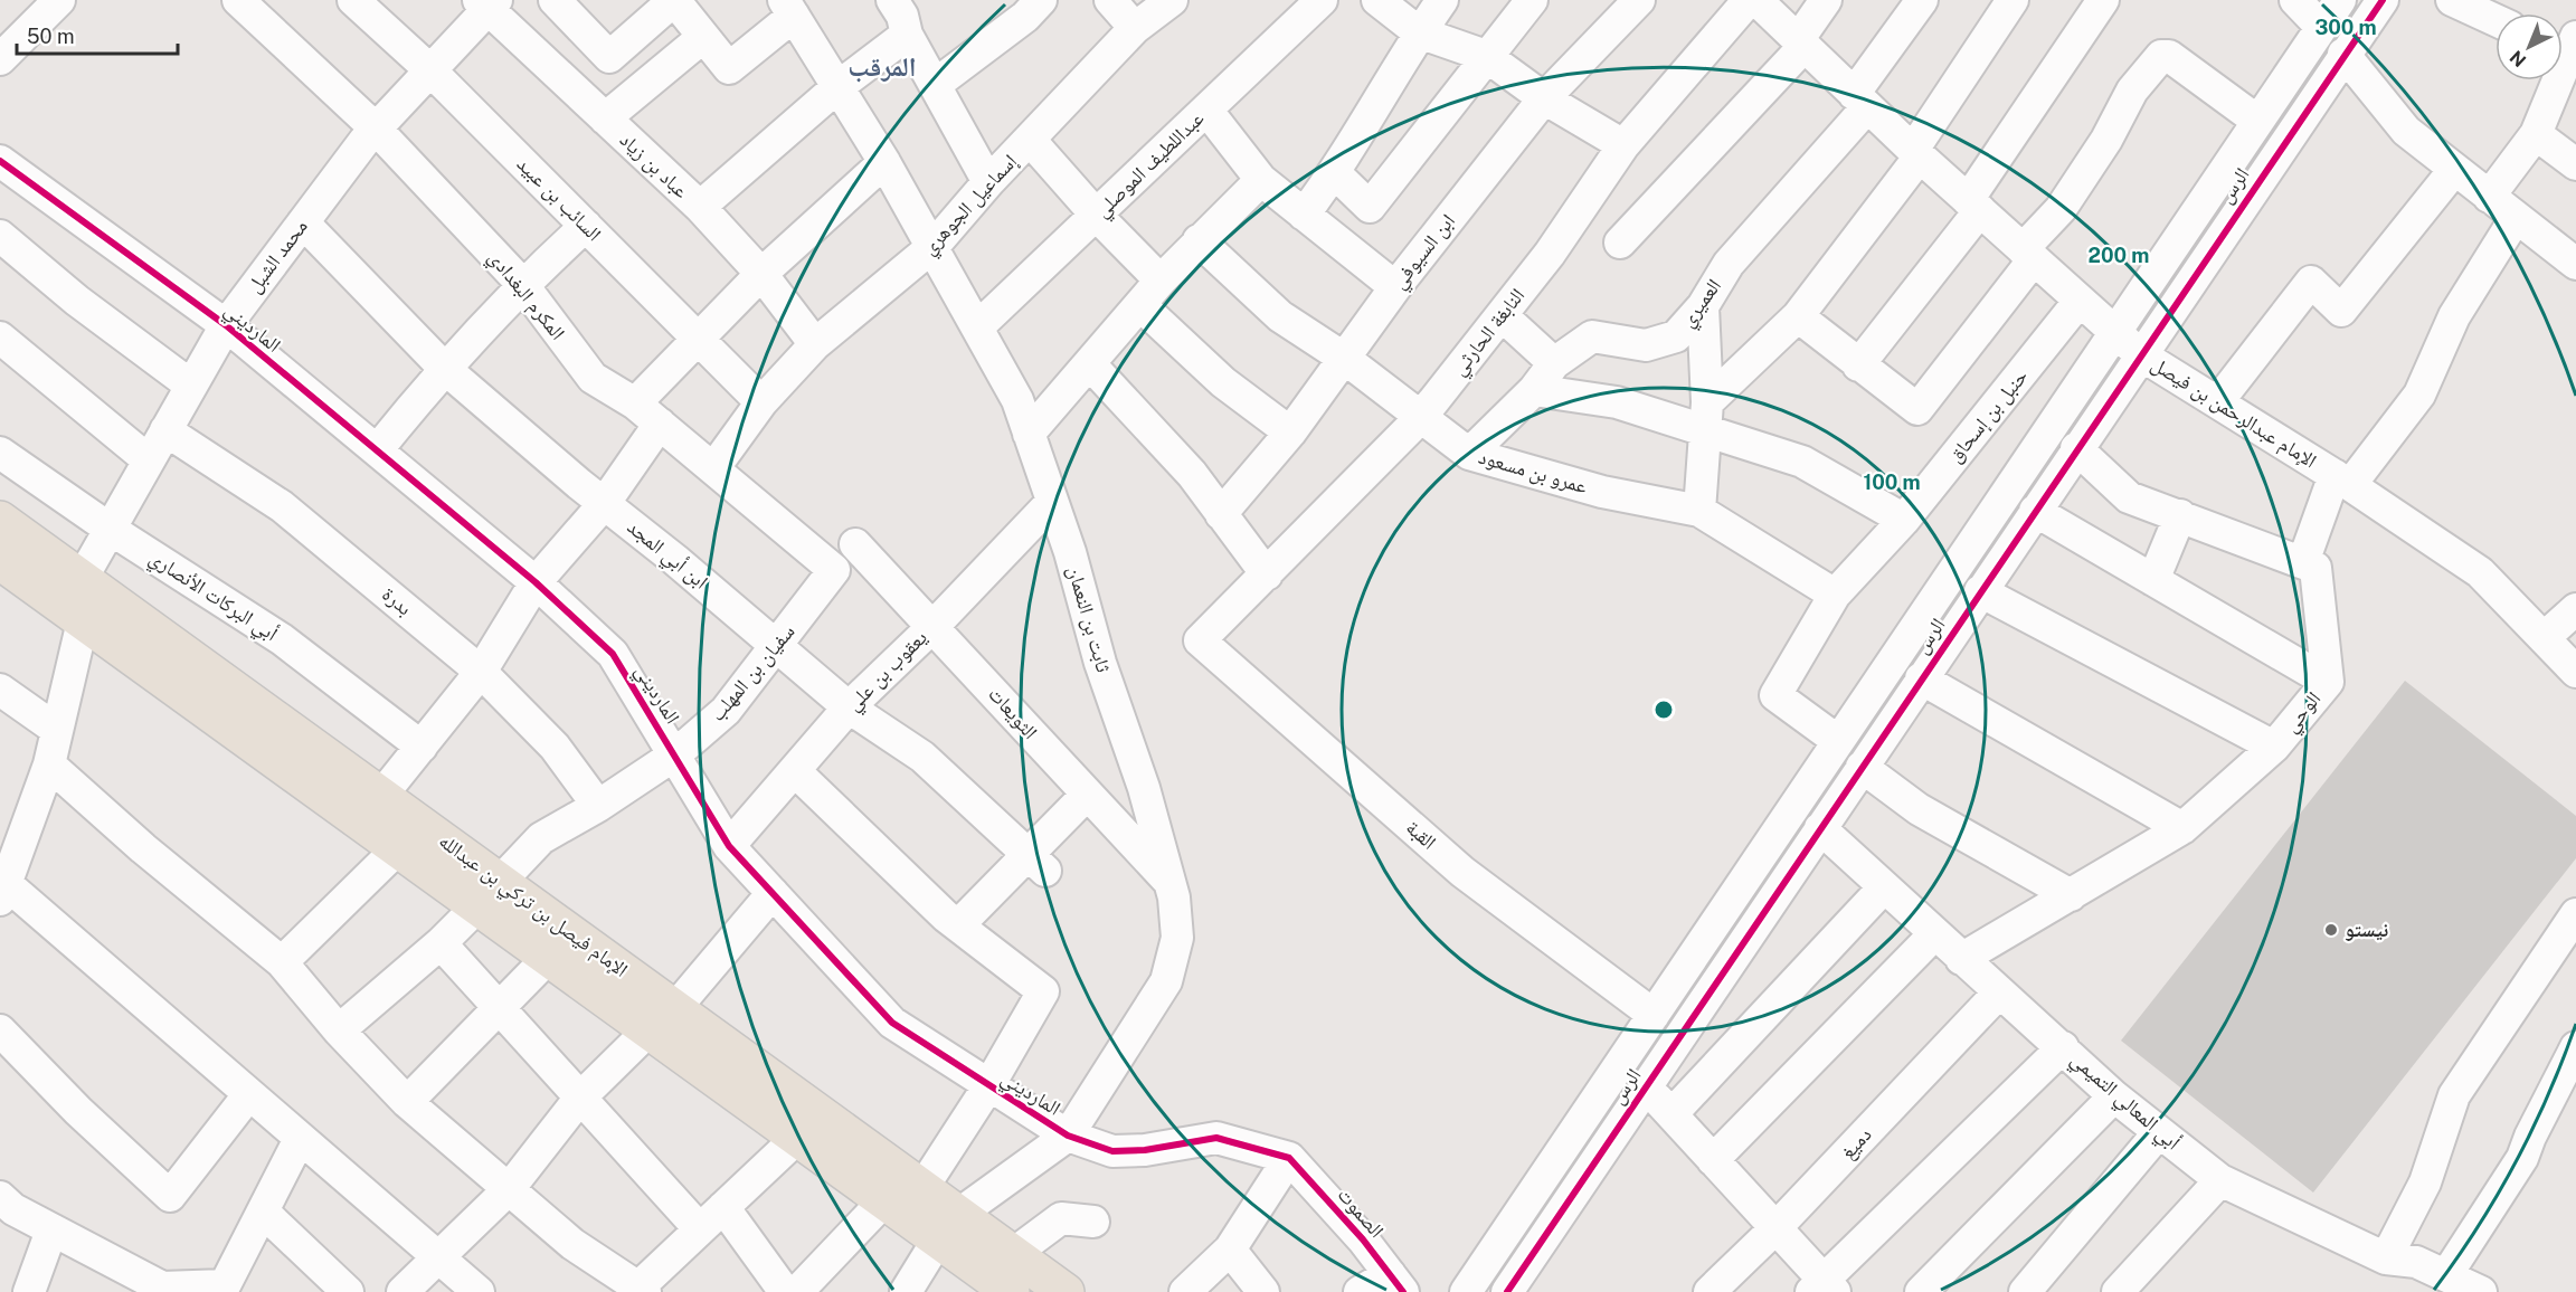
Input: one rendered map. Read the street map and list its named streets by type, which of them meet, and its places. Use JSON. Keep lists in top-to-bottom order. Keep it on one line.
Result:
{"streets":{"main road":["الإمام فيصل بن تركي بن عبدالله"],"street":["عبداللطيف الموصلي","عباد بن زياد","الرس","السائب بن عبيد","إسماعيل الجوهري","ابن السيوفي","محمد الشبل","المكرم البغدادي","العميري","المارديني","النابغة الحارثي","الإمام عبدالرحمن بن فيصل","حنبل بن إسحاق","عمرو بن مسعود","ابن أبي المجد","أبي البركات الأنصاري","بدرة","ثابت بن النعمان","يعقوب بن علي","سفيان بن المهلب","الوحي","الثويعات","القبة","أبي المعالي التميمي","دميغ","الصموت"]},"crossings":[["عبداللطيف الموصلي","ثابت بن النعمان"],["عباد بن زياد","إسماعيل الجوهري"],["عباد بن زياد","محمد الشبل"],["الرس","الإمام عبدالرحمن بن فيصل"],["الرس","حنبل بن إسحاق"],["الرس","القبة"],["الرس","أبي المعالي التميمي"],["السائب بن عبيد","إسماعيل الجوهري"],["السائب بن عبيد","محمد الشبل"],["إسماعيل الجوهري","المكرم البغدادي"],["إسماعيل الجوهري","ثابت بن النعمان"],["ابن السيوفي","عمرو بن مسعود"],["محمد الشبل","المكرم البغدادي"],["محمد الشبل","المارديني"],["محمد الشبل","ابن أبي المجد"],["محمد الشبل","أبي البركات الأنصاري"],["محمد الشبل","بدرة"],["محمد الشبل","الإمام فيصل بن تركي بن عبدالله"],["المكرم البغدادي","سفيان بن المهلب"],["العميري","الإمام عبدالرحمن بن فيصل"],["العميري","عمرو بن مسعود"],["المارديني","ثابت بن النعمان"],["المارديني","يعقوب بن علي"],["المارديني","سفيان بن المهلب"],["المارديني","الصموت"],["النابغة الحارثي","عمرو بن مسعود"],["النابغة الحارثي","القبة"],["الإمام عبدالرحمن بن فيصل","حنبل بن إسحاق"],["حنبل بن إسحاق","عمرو بن مسعود"],["ابن أبي المجد","يعقوب بن علي"],["ابن أبي المجد","سفيان بن المهلب"],["بدرة","سفيان بن المهلب"],["ثابت بن النعمان","يعقوب بن علي"],["ثابت بن النعمان","الثويعات"],["ثابت بن النعمان","الإمام فيصل بن تركي بن عبدالله"],["يعقوب بن علي","الثويعات"],["سفيان بن المهلب","الإمام فيصل بن تركي بن عبدالله"],["الوحي","أبي المعالي التميمي"],["أبي المعالي التميمي","دميغ"]],"districts":["المرقب"],"places":["نيستو"],"scale_bar":"50 m","north":"bottom left","rings":["300 m","200 m","100 m"]}
